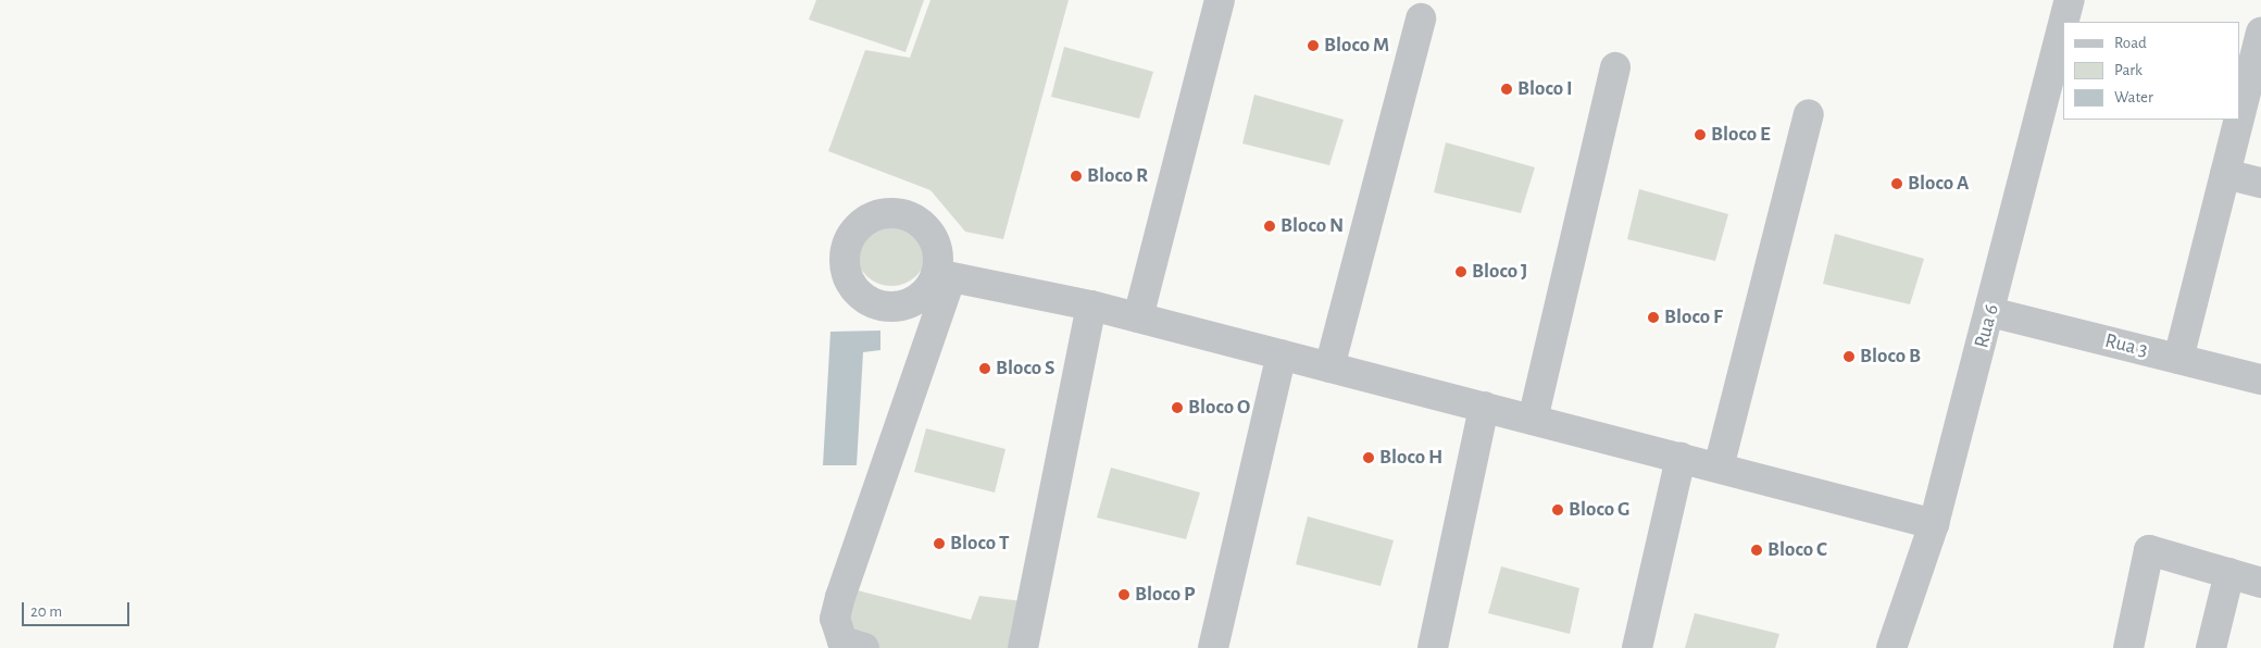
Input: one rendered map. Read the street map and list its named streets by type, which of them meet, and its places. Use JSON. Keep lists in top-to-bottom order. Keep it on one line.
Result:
{"streets":{"street":["Rua 6","Rua 3"]},"crossings":[["Rua 6","Rua 3"]],"places":["Bloco M","Bloco I","Bloco E","Bloco R","Bloco A","Bloco N","Bloco J","Bloco F","Bloco B","Bloco S","Bloco O","Bloco H","Bloco G","Bloco T","Bloco C","Bloco P"],"legend":["Road","Park","Water"],"scale_bar":"20 m"}
